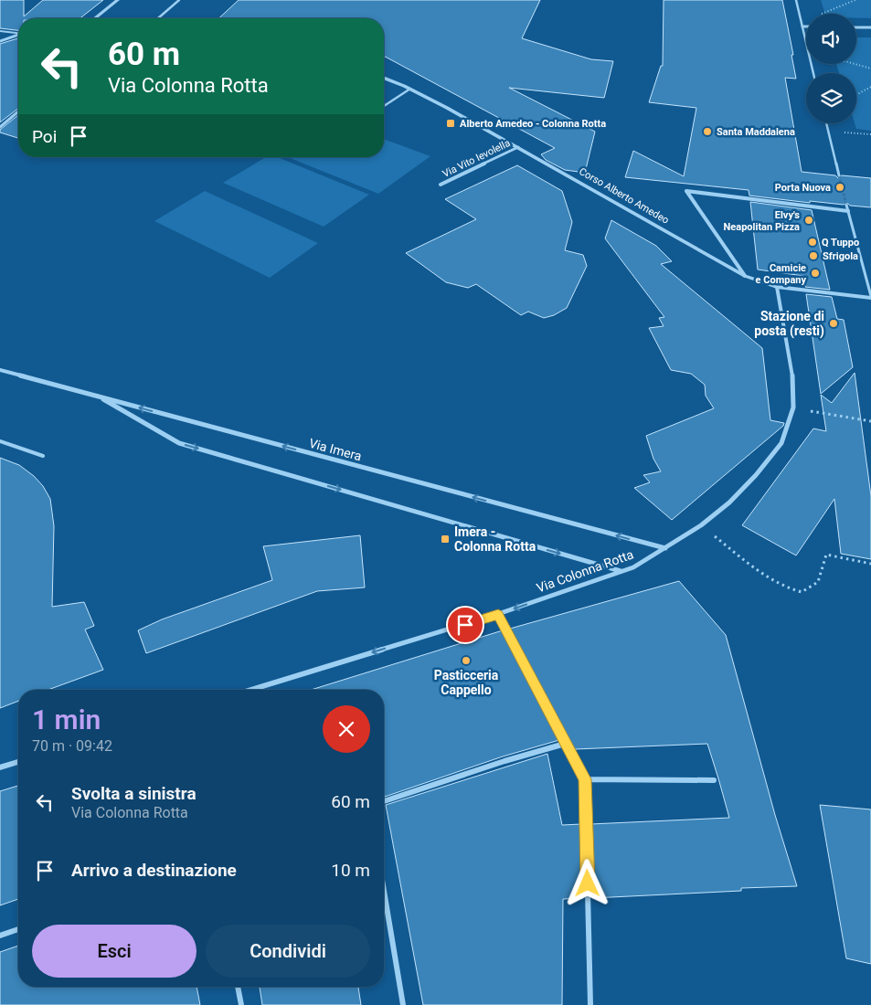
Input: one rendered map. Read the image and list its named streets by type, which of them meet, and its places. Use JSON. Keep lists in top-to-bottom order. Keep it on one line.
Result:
{"streets":{"street":["Via Vito Ievolella","Corso Alberto Amedeo","Via Imera","Via Colonna Rotta"]},"crossings":[["Via Vito Ievolella","Corso Alberto Amedeo"],["Corso Alberto Amedeo","Via Colonna Rotta"],["Via Imera","Via Colonna Rotta"]],"one_way":["Via Colonna Rotta"],"places":{"transit":["Alberto Amedeo - Colonna Rotta","Imera - Colonna Rotta"],"other":["Santa Maddalena","Porta Nuova","Elvy's Neapolitan Pizza","Q Tuppo","Sfrigola","Camicie e Company","Stazione di posta (resti)","Pasticceria Cappello"]},"page":{"turn":["60 m","Via Colonna Rotta"],"then":"Poi","heading":["1 min","70 m · 09:42"],"list":[{"name":"Svolta a sinistra","note":"Via Colonna Rotta","value":"60 m"},{"name":"Arrivo a destinazione","value":"10 m"}],"buttons":["Esci","Condividi"]}}
